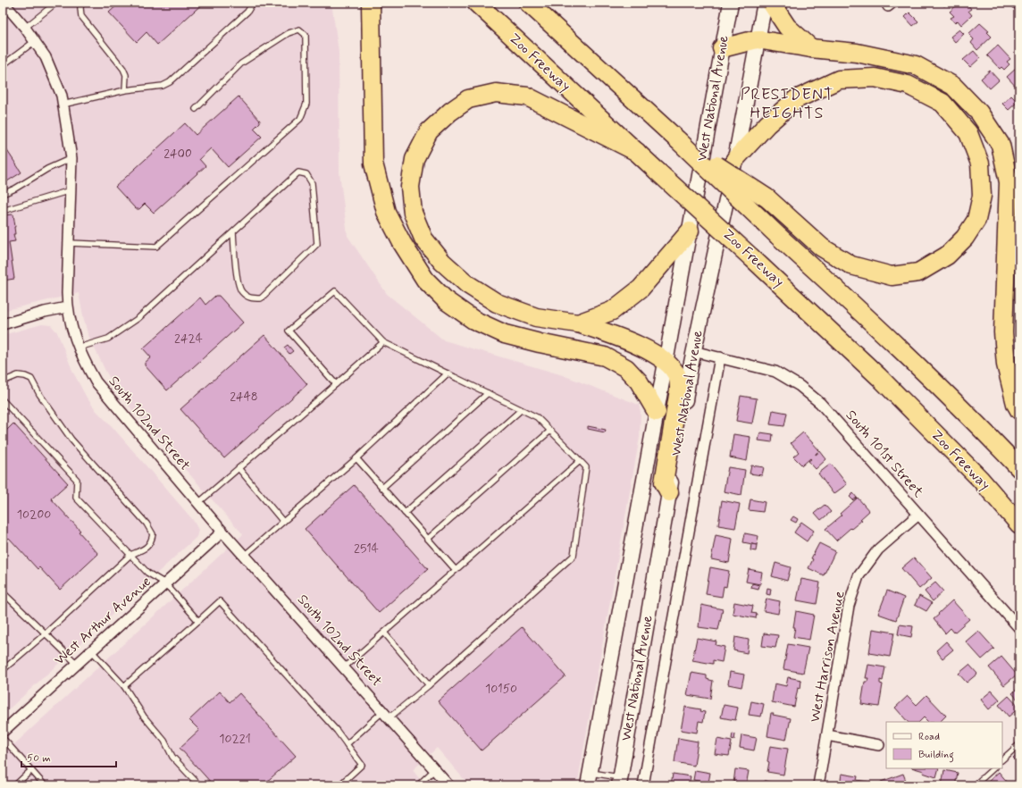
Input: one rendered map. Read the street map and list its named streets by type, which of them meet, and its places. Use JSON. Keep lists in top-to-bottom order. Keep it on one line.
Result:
{"streets":{"highway":["Zoo Freeway"],"main road":["West National Avenue"],"street":["South 102nd Street","South 101st Street","West Arthur Avenue","West Harrison Avenue"]},"crossings":[["West National Avenue","South 101st Street"],["South 102nd Street","West Arthur Avenue"],["South 101st Street","West Harrison Avenue"]],"districts":["PRESIDENT HEIGHTS"],"house_numbers":["2400","2424","2448","10200","2514","10150","10221"],"legend":["Road","Building"],"scale_bar":"50 m"}
